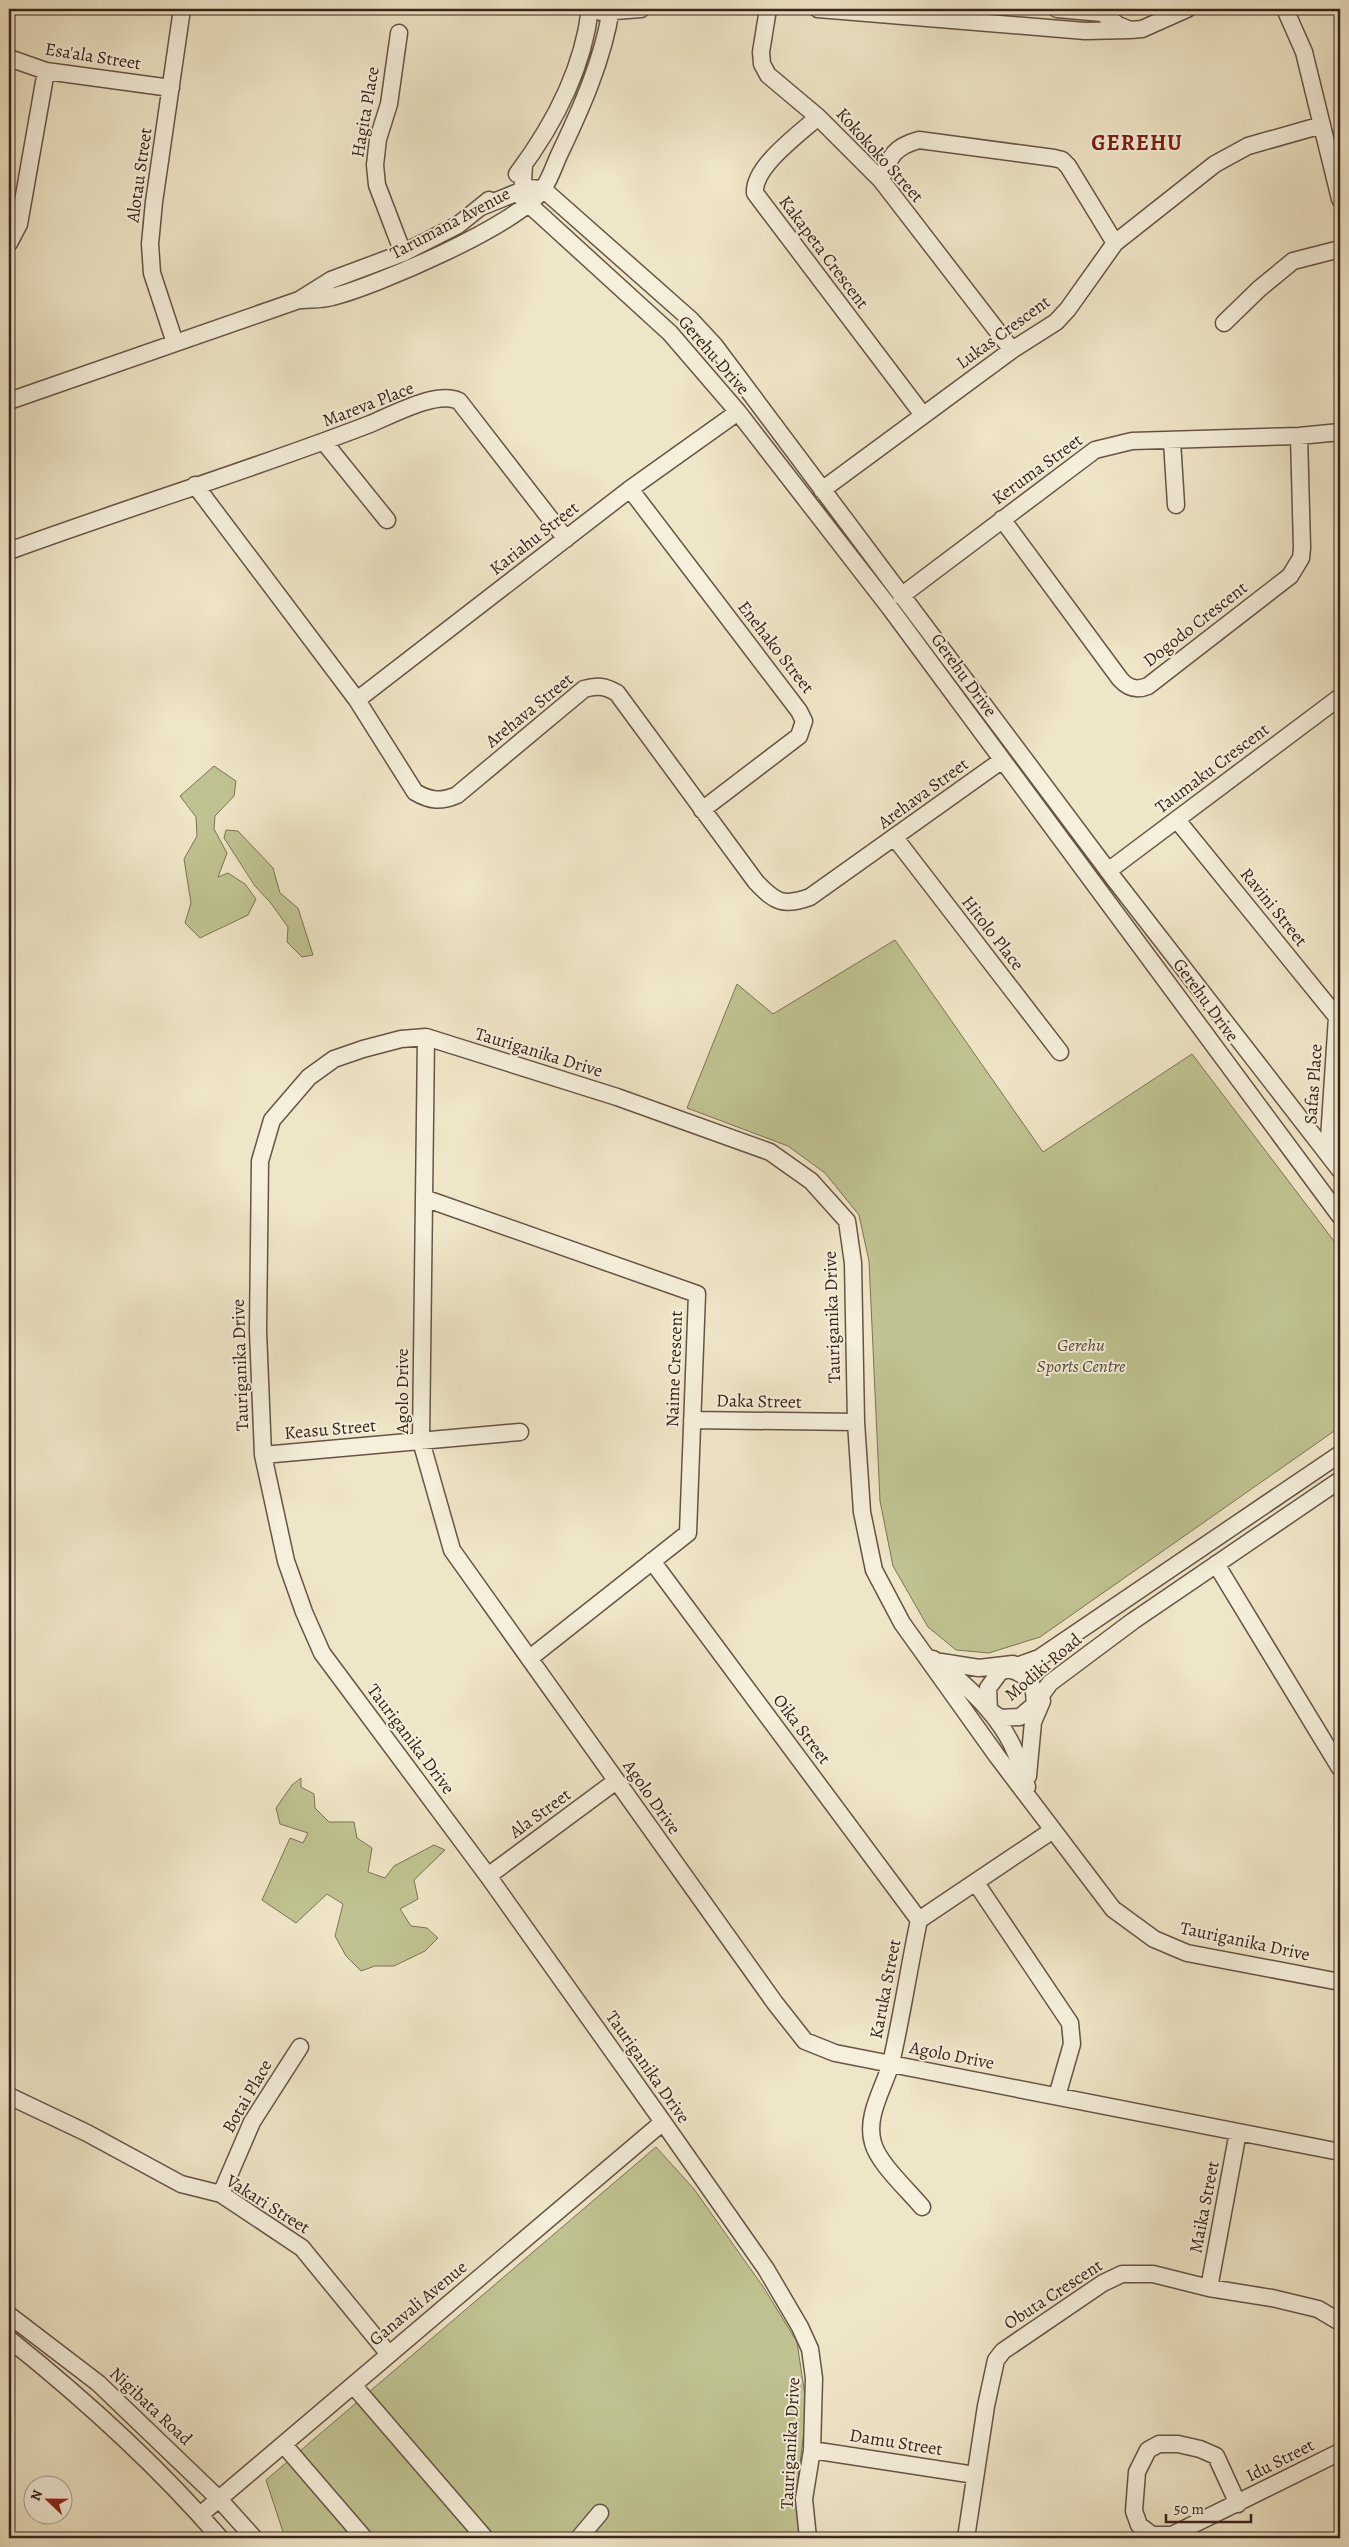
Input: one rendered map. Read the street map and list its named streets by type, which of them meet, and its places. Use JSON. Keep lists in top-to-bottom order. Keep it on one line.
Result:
{"streets":{"street":["Esa'ala Street","Hagita Place","Kokokoko Street","Alotau Street","Tarumana Avenue","Kakapeta Crescent","Lukas Crescent","Gerehu Drive","Mareva Place","Keruma Street","Kariahu Street","Dogodo Crescent","Enehako Street","Arehava Street","Taumaku Crescent","Ravini Street","Hitolo Place","Tauriganika Drive","Safas Place","Naime Crescent","Agolo Drive","Daka Street","Keasu Street","Modiki Road","Oika Street","Ala Street","Karuka Street","Botai Place","Vakari Street","Maika Street","Obuta Crescent","Ganavali Avenue","Nigibata Road","Damu Street","Idu Street"]},"crossings":[["Esa'ala Street","Alotau Street"],["Hagita Place","Tarumana Avenue"],["Kokokoko Street","Kakapeta Crescent"],["Kokokoko Street","Lukas Crescent"],["Alotau Street","Tarumana Avenue"],["Tarumana Avenue","Gerehu Drive"],["Kakapeta Crescent","Lukas Crescent"],["Lukas Crescent","Gerehu Drive"],["Gerehu Drive","Keruma Street"],["Gerehu Drive","Kariahu Street"],["Gerehu Drive","Arehava Street"],["Gerehu Drive","Taumaku Crescent"],["Gerehu Drive","Safas Place"],["Mareva Place","Kariahu Street"],["Mareva Place","Arehava Street"],["Keruma Street","Dogodo Crescent"],["Kariahu Street","Enehako Street"],["Kariahu Street","Arehava Street"],["Enehako Street","Arehava Street"],["Arehava Street","Hitolo Place"],["Taumaku Crescent","Ravini Street"],["Ravini Street","Safas Place"],["Tauriganika Drive","Agolo Drive"],["Tauriganika Drive","Daka Street"],["Tauriganika Drive","Keasu Street"],["Tauriganika Drive","Modiki Road"],["Tauriganika Drive","Ala Street"],["Tauriganika Drive","Karuka Street"],["Tauriganika Drive","Ganavali Avenue"],["Tauriganika Drive","Damu Street"],["Naime Crescent","Agolo Drive"],["Naime Crescent","Daka Street"],["Naime Crescent","Oika Street"],["Agolo Drive","Keasu Street"],["Agolo Drive","Ala Street"],["Agolo Drive","Karuka Street"],["Agolo Drive","Maika Street"],["Oika Street","Karuka Street"],["Botai Place","Vakari Street"],["Vakari Street","Ganavali Avenue"],["Maika Street","Obuta Crescent"],["Obuta Crescent","Damu Street"],["Ganavali Avenue","Nigibata Road"]],"districts":["GEREHU"],"parks":["Gerehu Sports Centre"],"scale_bar":"50 m","north":"left"}
